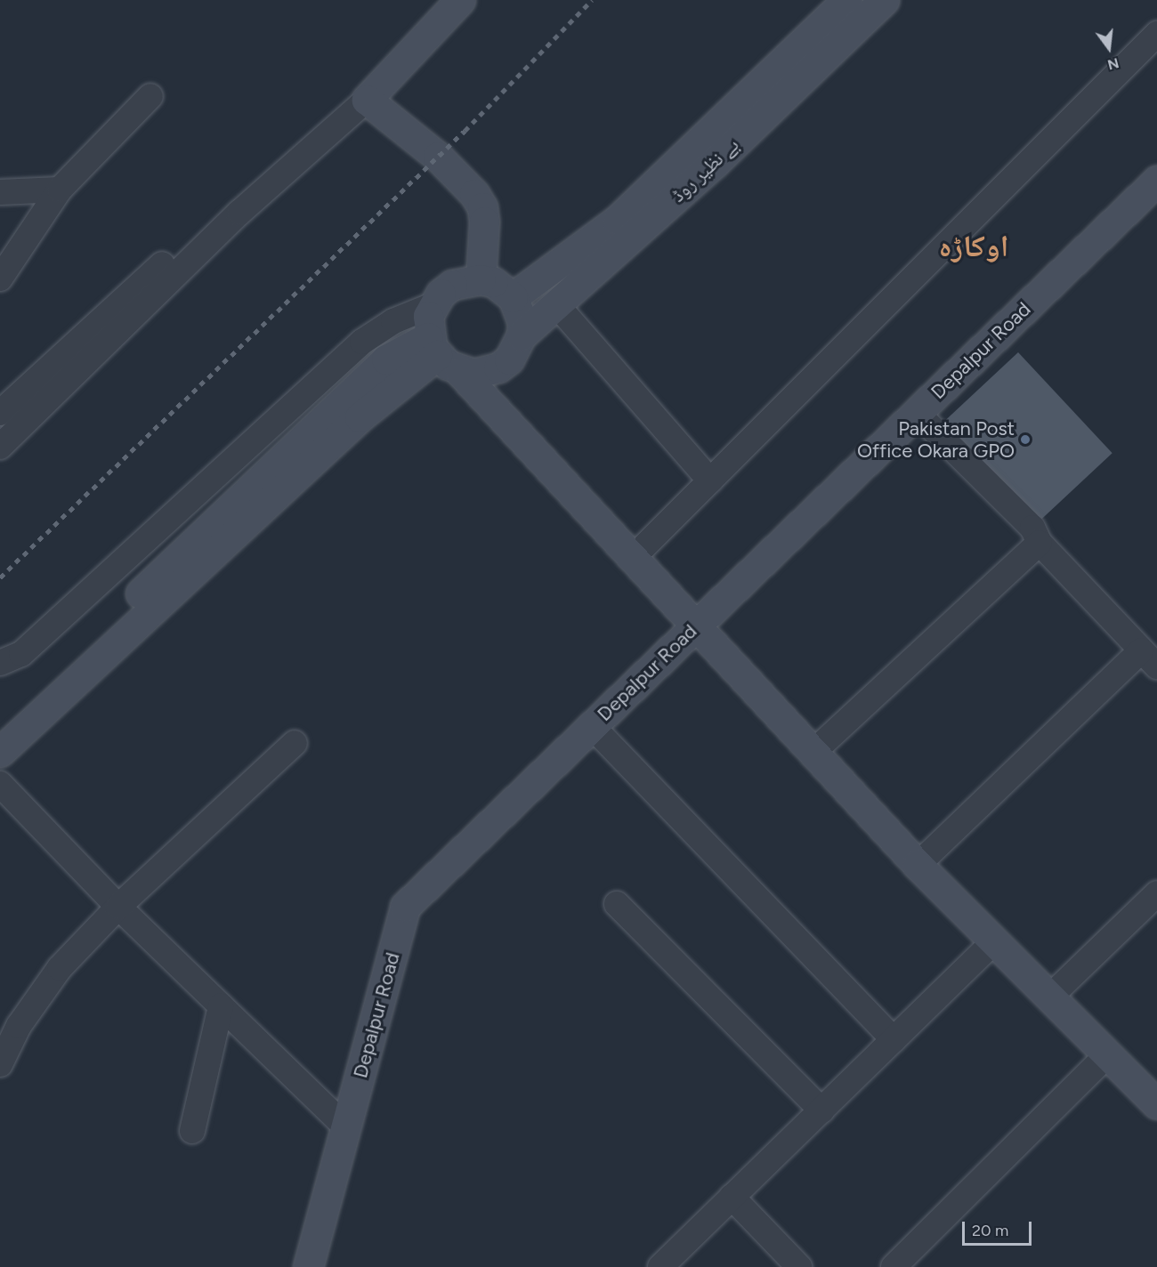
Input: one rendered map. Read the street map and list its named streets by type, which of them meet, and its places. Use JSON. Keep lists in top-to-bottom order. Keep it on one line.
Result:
{"streets":{"street":["بے نظیر روڈ","Depalpur Road"]},"districts":["اوکاڑہ"],"places":["Pakistan Post Office Okara GPO"],"scale_bar":"20 m","north":"bottom"}
